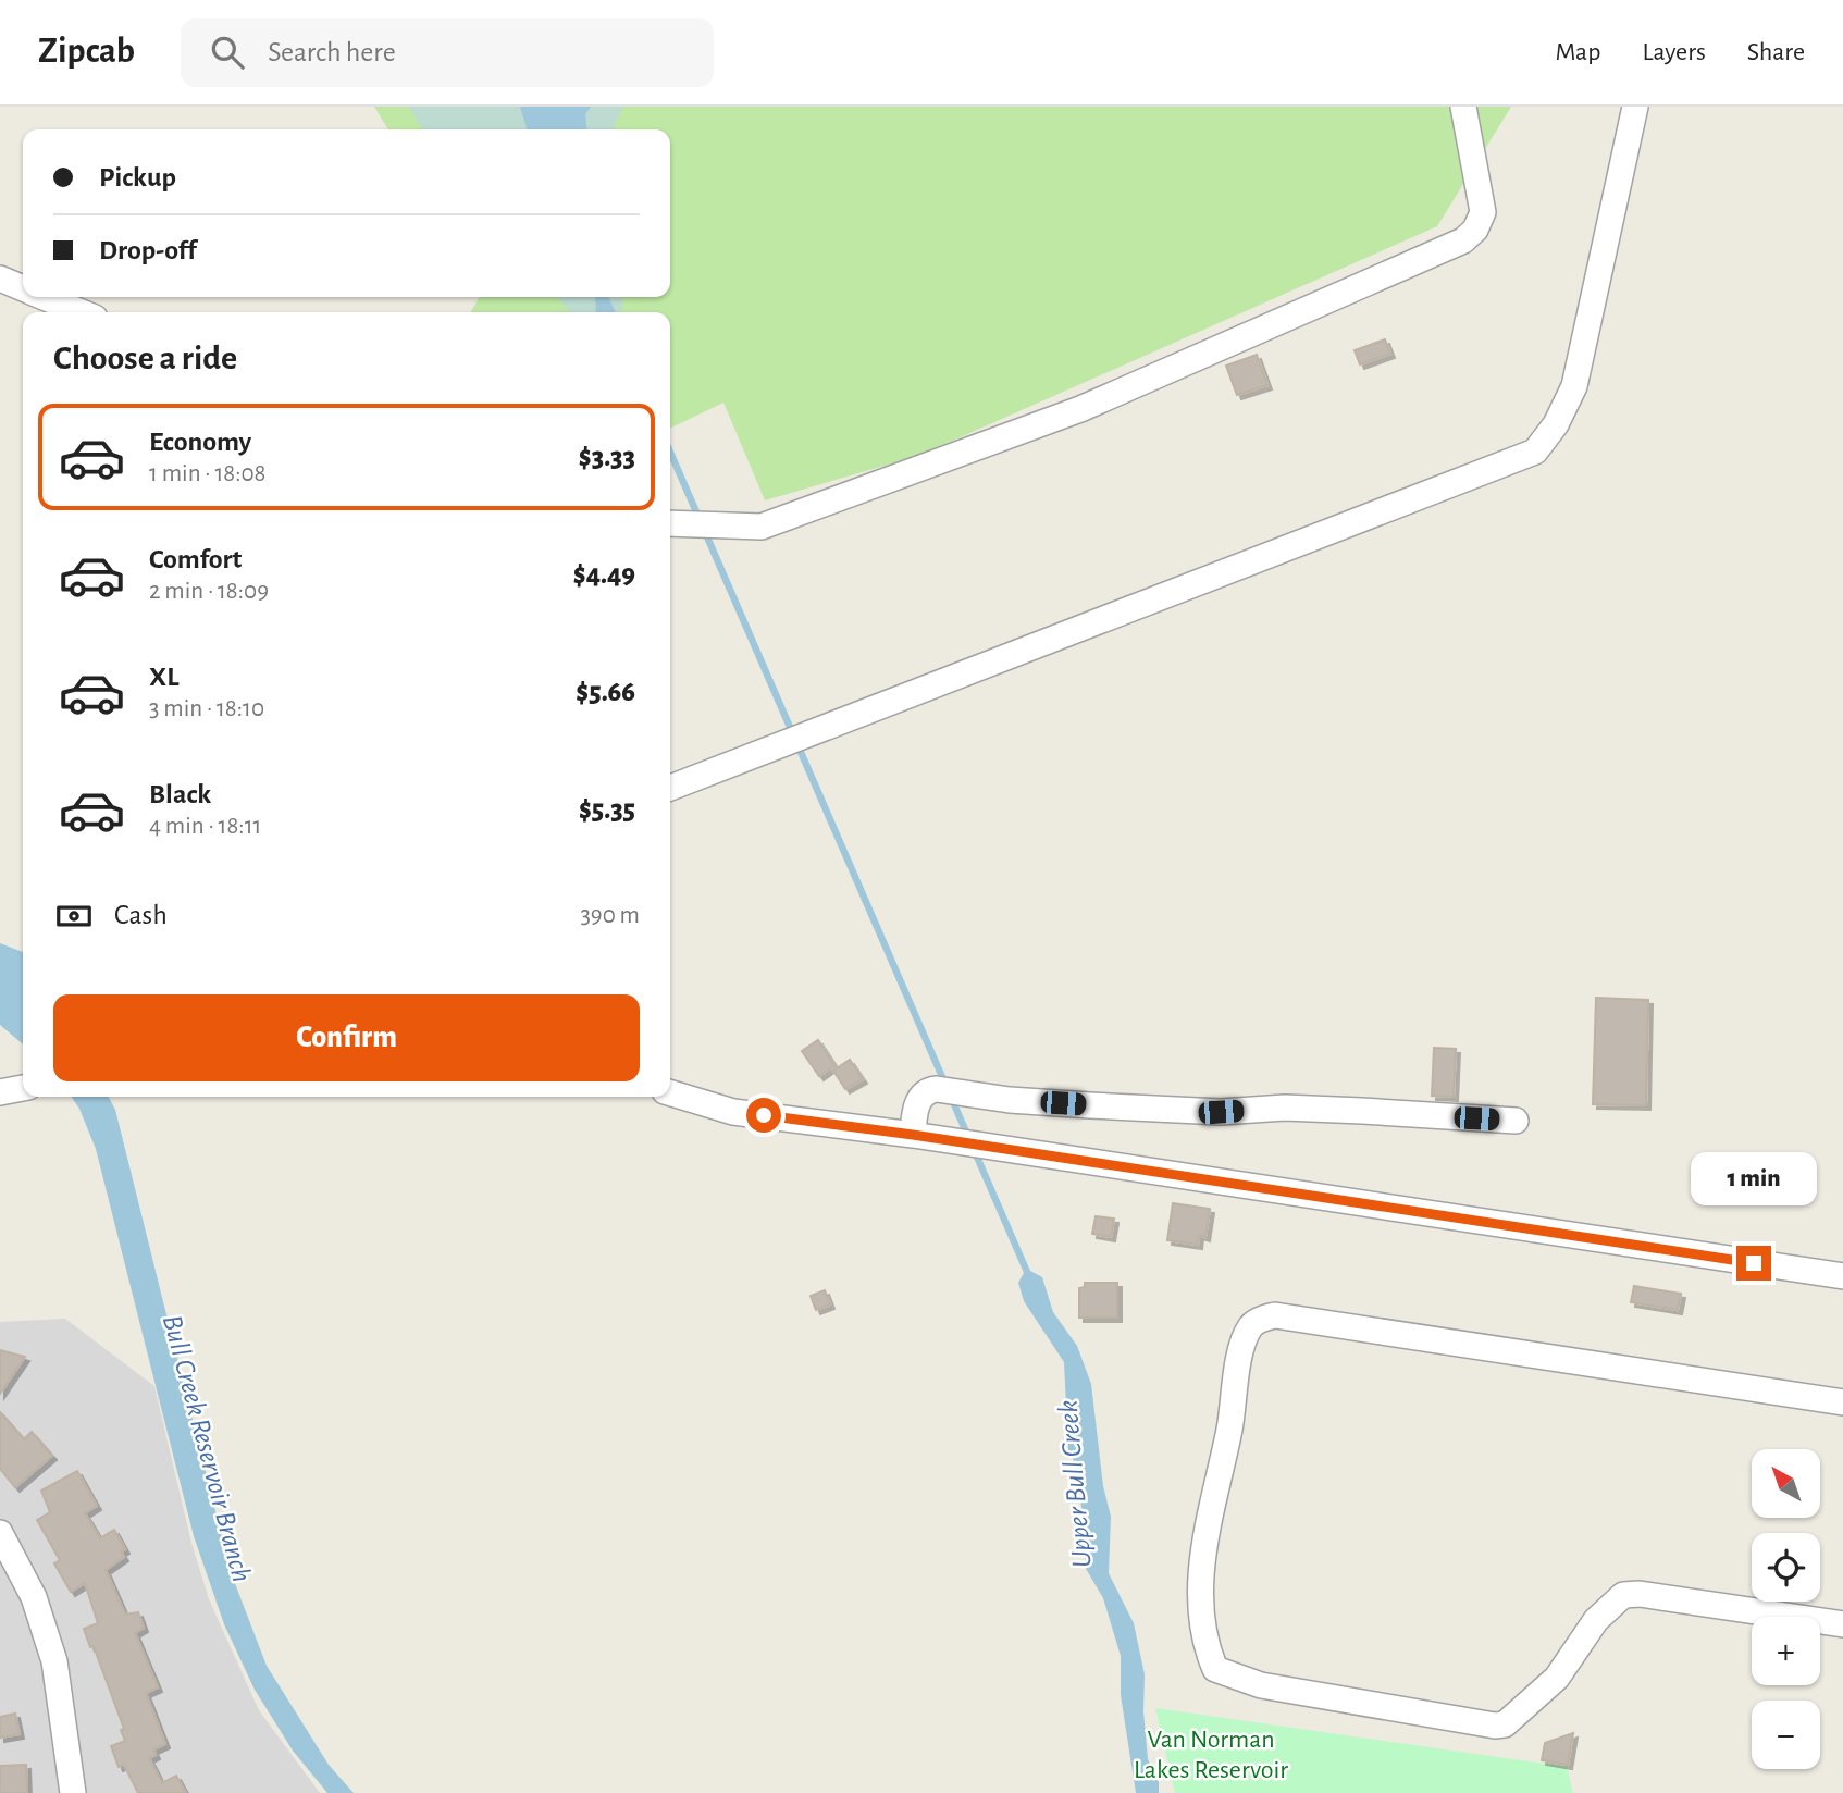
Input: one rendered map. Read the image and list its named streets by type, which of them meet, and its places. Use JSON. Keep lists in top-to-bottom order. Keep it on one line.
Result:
{"water":["Bull Creek Reservoir Branch","Upper Bull Creek"],"parks":["Van Norman Lakes Reservoir"],"north":"top left","page":{"header":"Zipcab","search":"Search here","nav":["Map","Layers","Share"],"banner":["Pickup","Drop-off"],"heading":"Choose a ride","list":[{"name":"Economy","note":"1 min · 18:08","value":"$3.33"},{"name":"Comfort","note":"2 min · 18:09","value":"$4.49"},{"name":"XL","note":"3 min · 18:10","value":"$5.66"},{"name":"Black","note":"4 min · 18:11","value":"$5.35"}],"pay":["Cash","390 m"],"buttons":"Confirm","bubble":"1 min","map_buttons":["+","−"]}}
